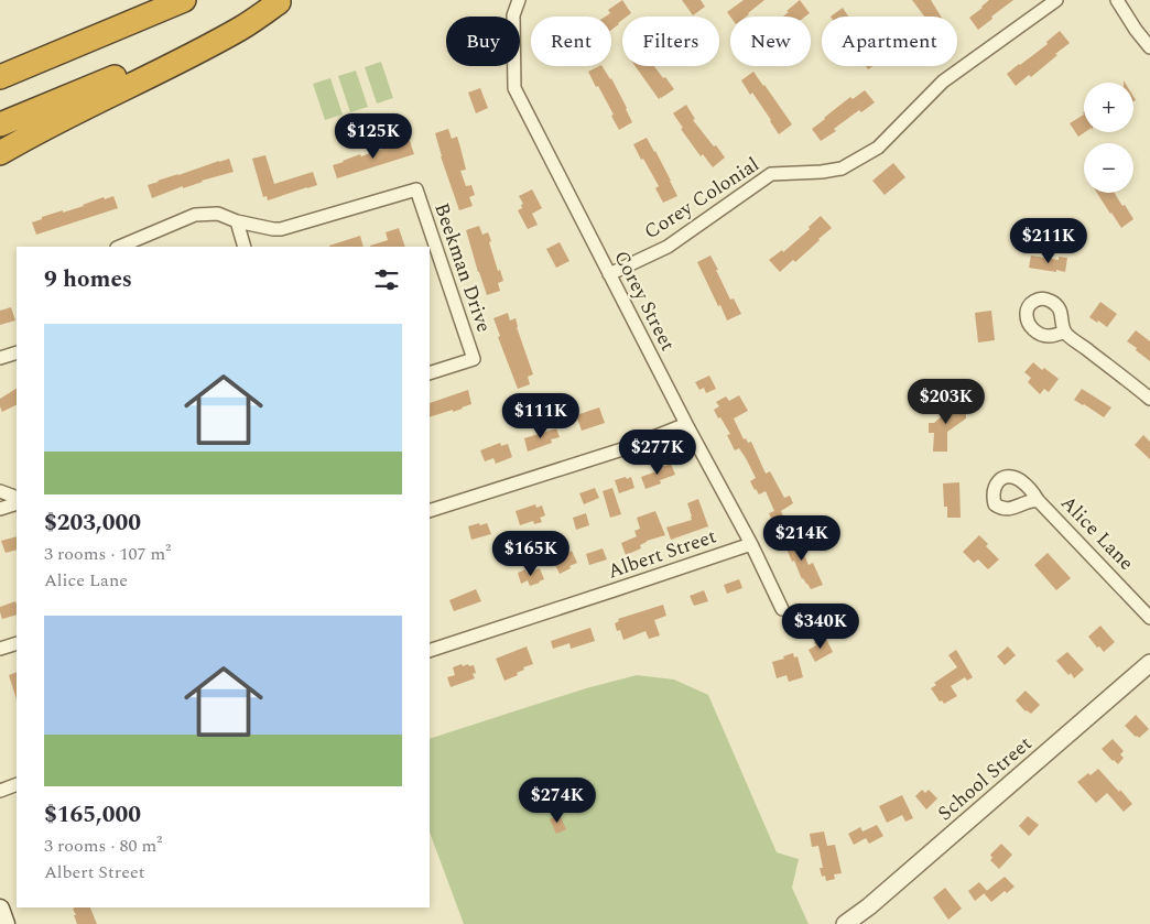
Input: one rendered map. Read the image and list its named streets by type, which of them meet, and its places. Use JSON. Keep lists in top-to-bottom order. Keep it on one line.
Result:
{"streets":{"street":["Corey Colonial","Beekman Drive","Corey Street","Alice Lane","Albert Street","School Street"]},"crossings":[["Corey Colonial","Corey Street"],["Corey Street","Albert Street"]],"page":{"chip":["Buy","Rent","Filters","New","Apartment"],"map_buttons":["+","−"],"price":["$125K","$211K","$203K","$111K","$277K","$214K","$165K","$340K","$274K"],"heading":"9 homes","list":[{"name":"$203,000","note":"3 rooms · 107 m² · Alice Lane"},{"name":"$165,000","note":"3 rooms · 80 m² · Albert Street"}]}}
